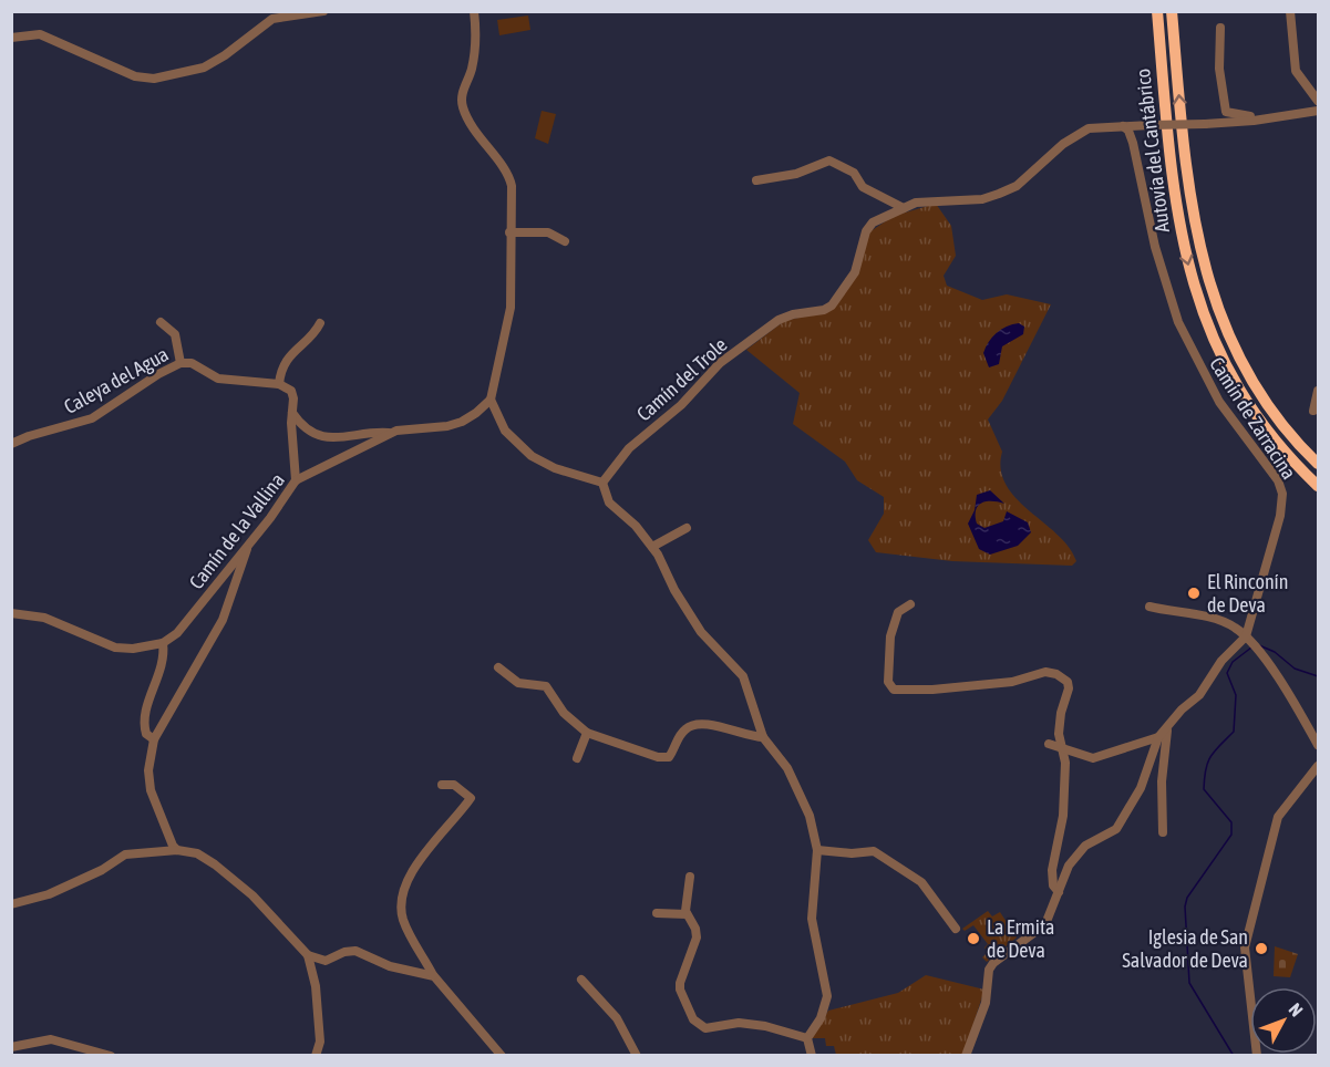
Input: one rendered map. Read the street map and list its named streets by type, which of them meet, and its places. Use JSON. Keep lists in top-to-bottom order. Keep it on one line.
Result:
{"streets":{"highway":["Autovía del Cantábrico"],"street":["Camín del Trole","Caleya del Agua","Camín de Zarracina","Camín de la Vallina"]},"crossings":[["Camín del Trole","Camín de Zarracina"]],"places":["El Rinconín de Deva","La Ermita de Deva","Iglesia de San Salvador de Deva"],"north":"top right"}
